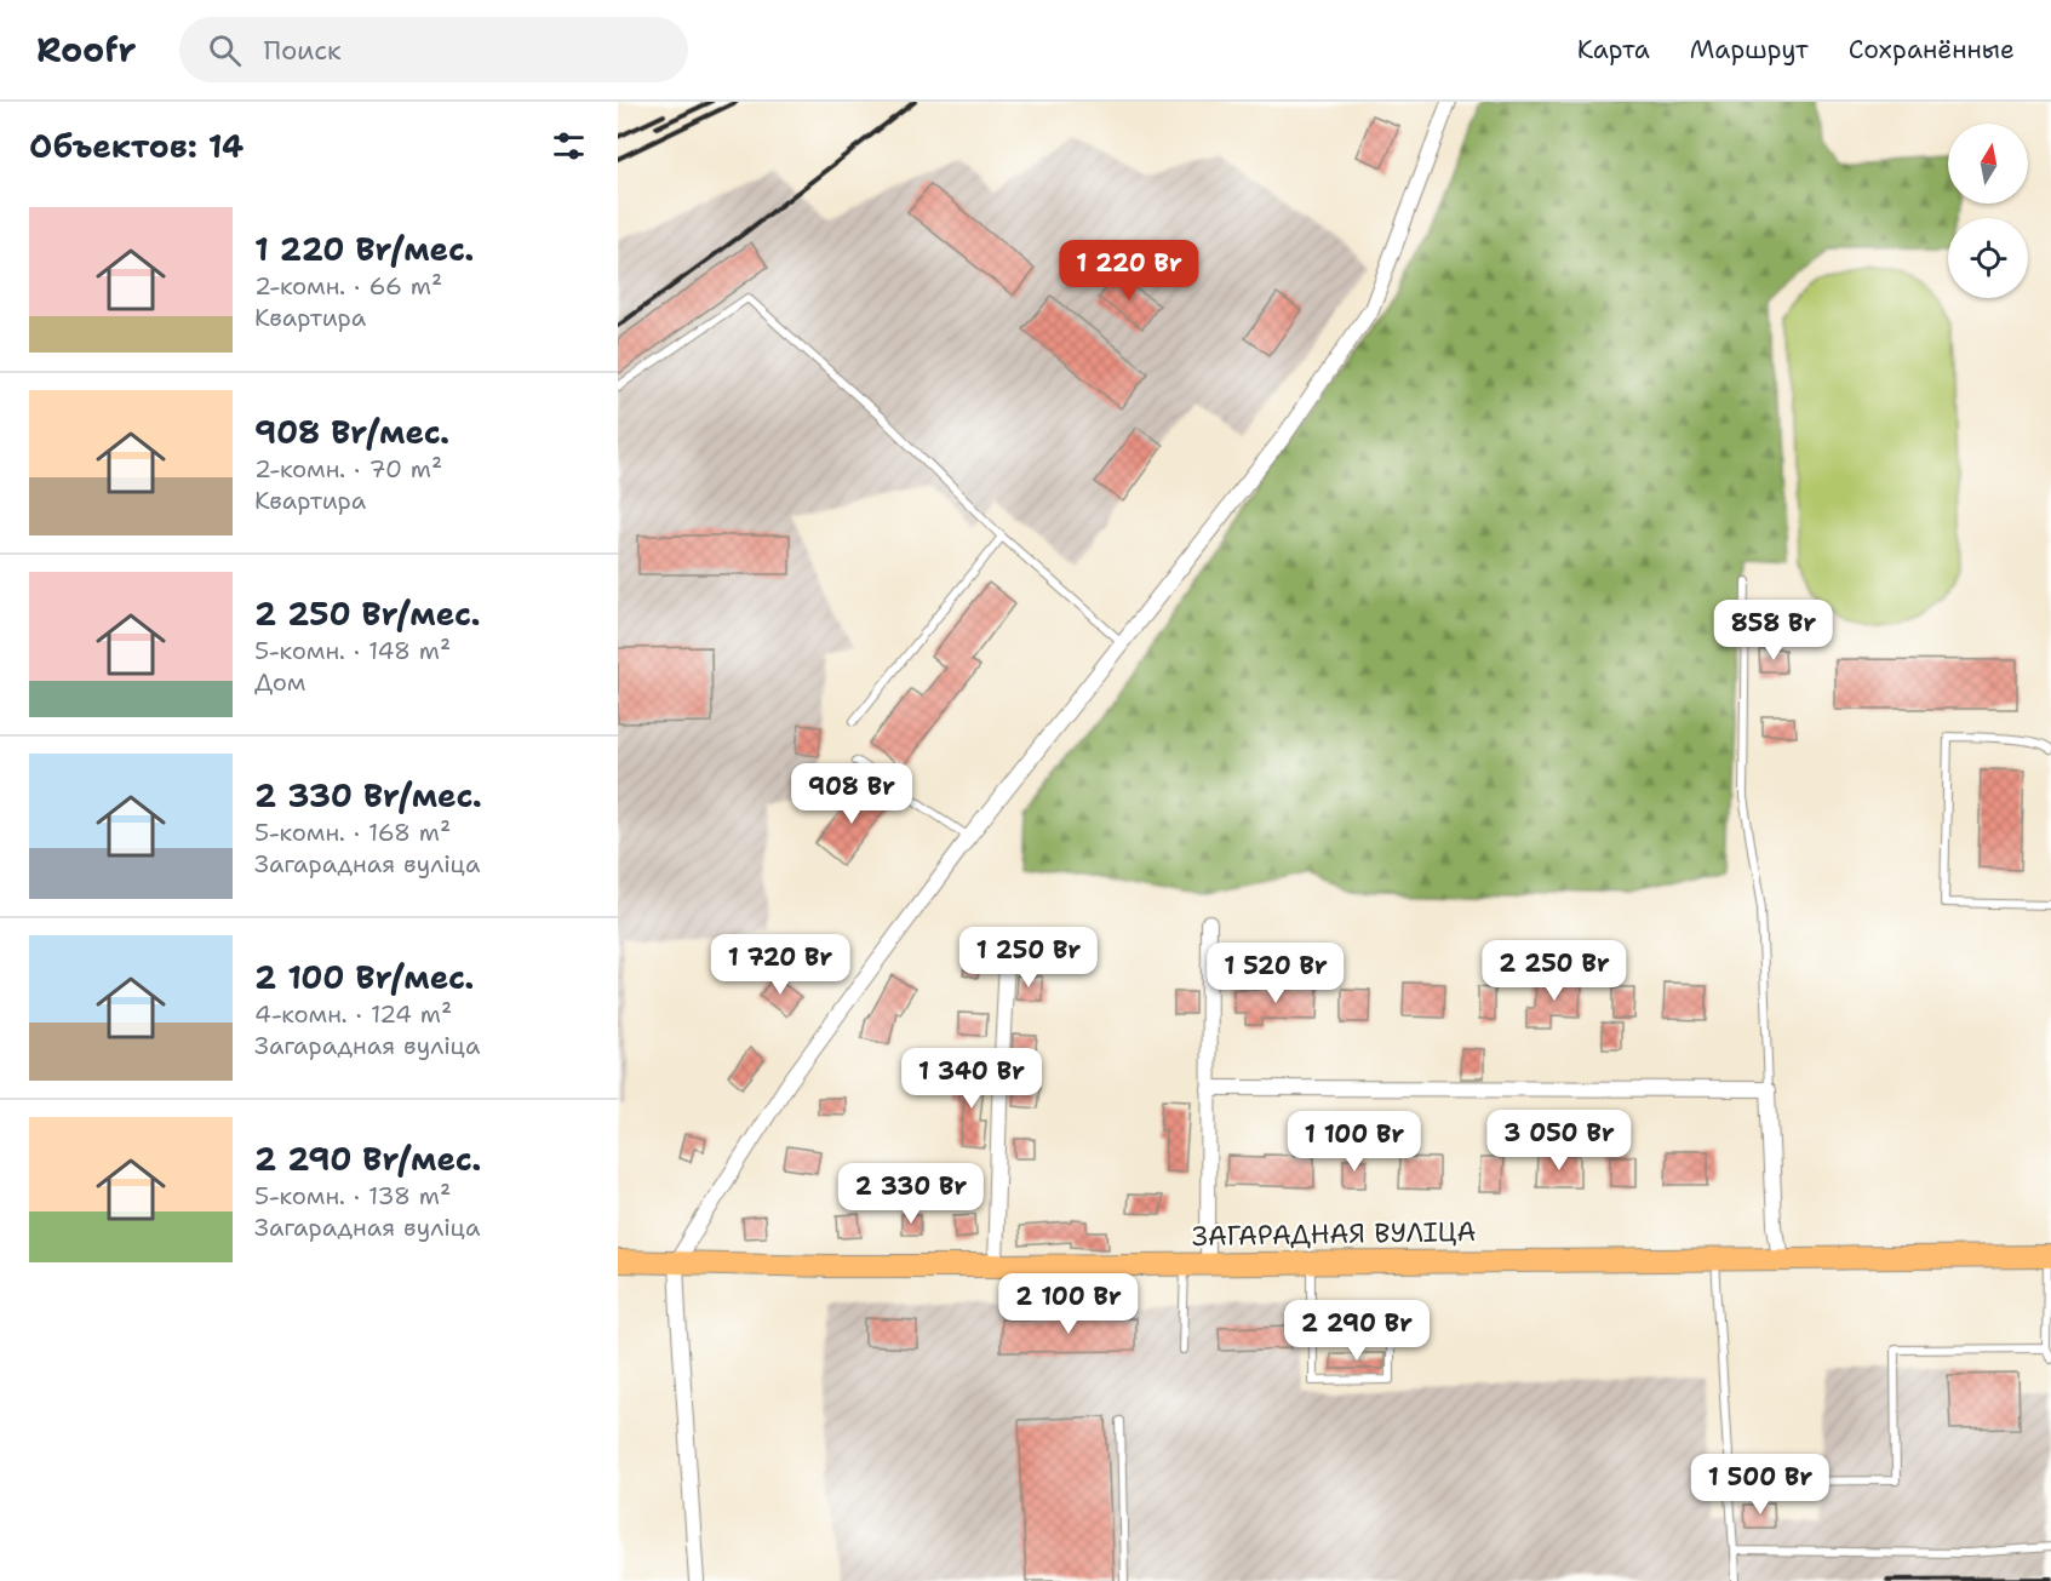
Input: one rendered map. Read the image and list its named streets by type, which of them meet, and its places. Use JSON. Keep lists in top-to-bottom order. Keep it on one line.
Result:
{"streets":{"main road":["ЗАГАРАДНАЯ ВУЛІЦА"]},"north":"top","page":{"header":"Roofr","search":"Поиск","nav":["Карта","Маршрут","Сохранённые"],"heading":"Объектов: 14","list":[{"name":"1 220 Br/мес.","note":"2-комн. · 66 m² · Квартира"},{"name":"908 Br/мес.","note":"2-комн. · 70 m² · Квартира"},{"name":"2 250 Br/мес.","note":"5-комн. · 148 m² · Дом"},{"name":"2 330 Br/мес.","note":"5-комн. · 168 m² · Загарадная вуліца"},{"name":"2 100 Br/мес.","note":"4-комн. · 124 m² · Загарадная вуліца"},{"name":"2 290 Br/мес.","note":"5-комн. · 138 m² · Загарадная вуліца"}],"price":["1 220 Br","858 Br","908 Br","1 250 Br","1 720 Br","2 250 Br","1 520 Br","1 340 Br","3 050 Br","1 100 Br","2 330 Br","2 100 Br","2 290 Br","1 500 Br"]}}
